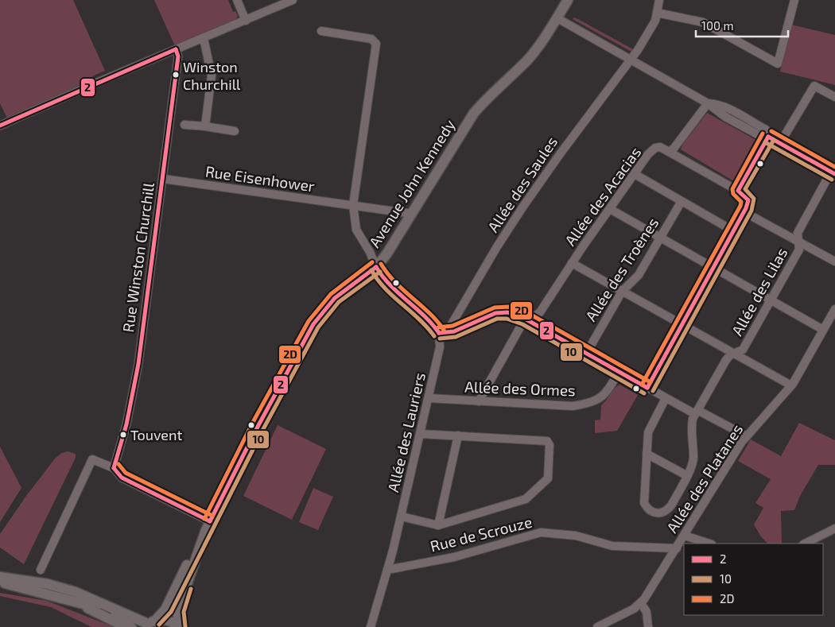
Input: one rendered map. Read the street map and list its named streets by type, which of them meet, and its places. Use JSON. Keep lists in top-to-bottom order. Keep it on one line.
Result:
{"streets":{"main road":["Avenue John Kennedy"],"street":["Rue Eisenhower","Allée des Saules","Allée des Acacias","Rue Winston Churchill","Allée des Troènes","Allée des Lilas","Allée des Ormes","Allée des Lauriers","Allée des Platanes","Rue de Scrouze"]},"crossings":[["Rue Eisenhower","Avenue John Kennedy"],["Rue Eisenhower","Rue Winston Churchill"],["Allée des Saules","Allée des Lauriers"],["Allée des Ormes","Allée des Lauriers"],["Allée des Lauriers","Rue de Scrouze"],["Allée des Platanes","Rue de Scrouze"]],"places":["Winston Churchill","Touvent"],"lines":["transit line 2","transit line 2D","transit line 10"],"legend":["2","10","2D"],"scale_bar":"100 m"}
